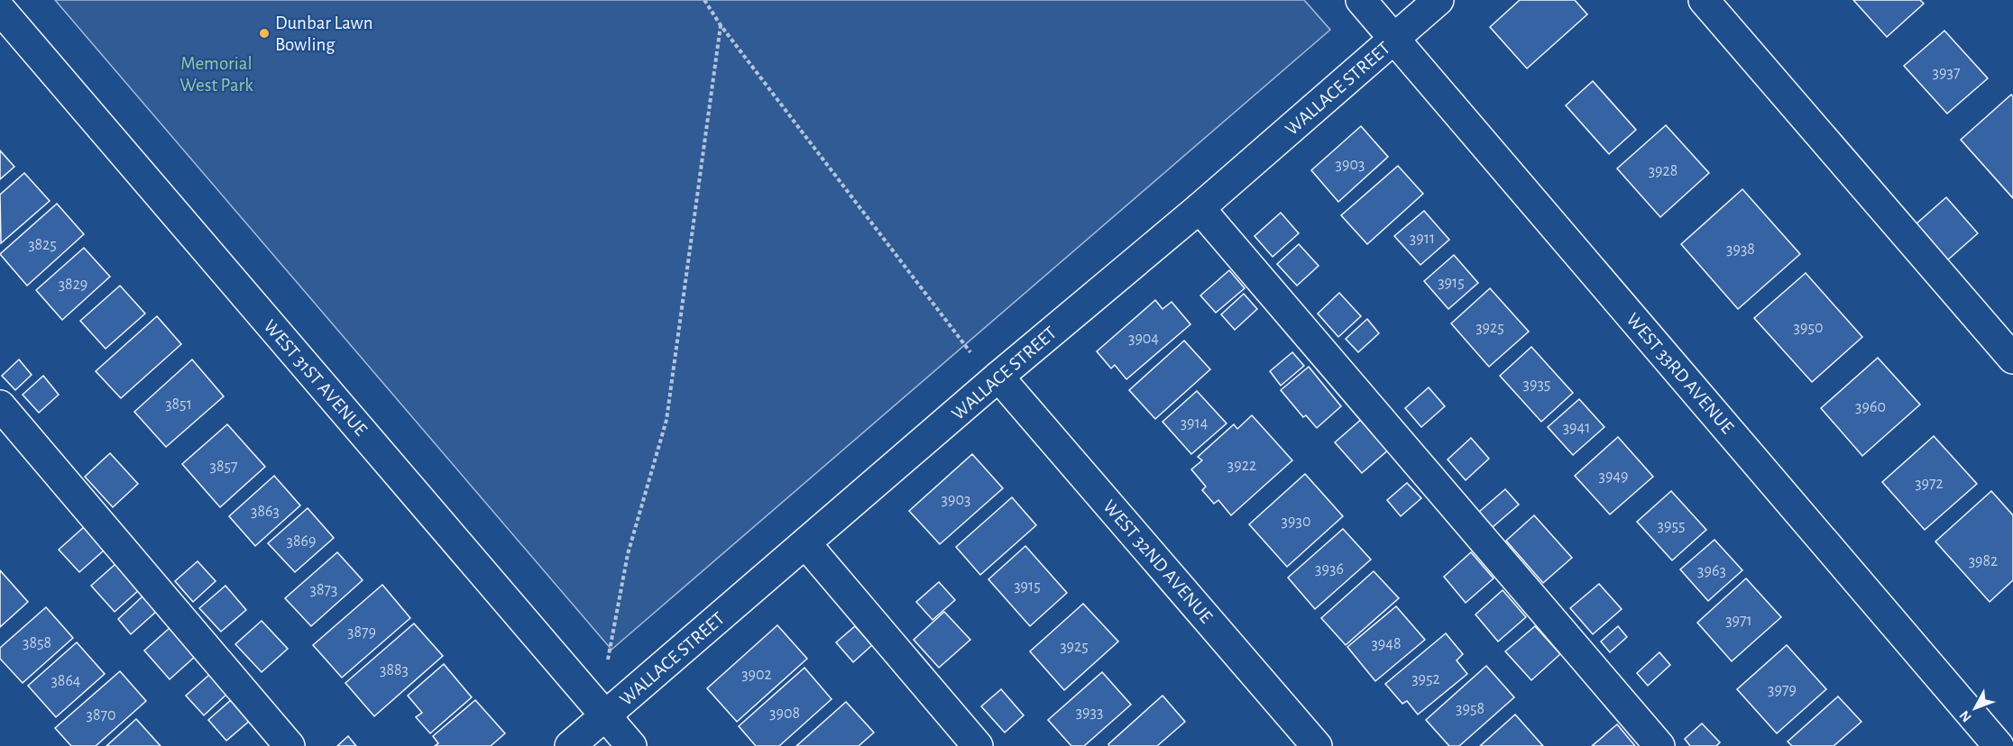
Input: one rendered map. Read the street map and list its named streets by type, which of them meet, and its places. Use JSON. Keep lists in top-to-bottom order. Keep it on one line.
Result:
{"streets":{"street":["WALLACE STREET","WEST 33RD AVENUE","WEST 31ST AVENUE","WEST 32ND AVENUE"]},"crossings":[["WALLACE STREET","WEST 33RD AVENUE"],["WALLACE STREET","WEST 31ST AVENUE"],["WALLACE STREET","WEST 32ND AVENUE"]],"parks":["Memorial West Park"],"places":["Dunbar Lawn Bowling"],"house_numbers":["3937","3903","3928","3911","3825","3938","3915","3829","3925","3950","3904","3935","3851","3960","3914","3941","3922","3857","3949","3972","3903","3863","3930","3955","3869","3982","3936","3963","3915","3873","3971","3879","3858","3948","3925","3883","3902","3952","3864","3979","3958","3933","3908","3870"],"north":"bottom left"}
